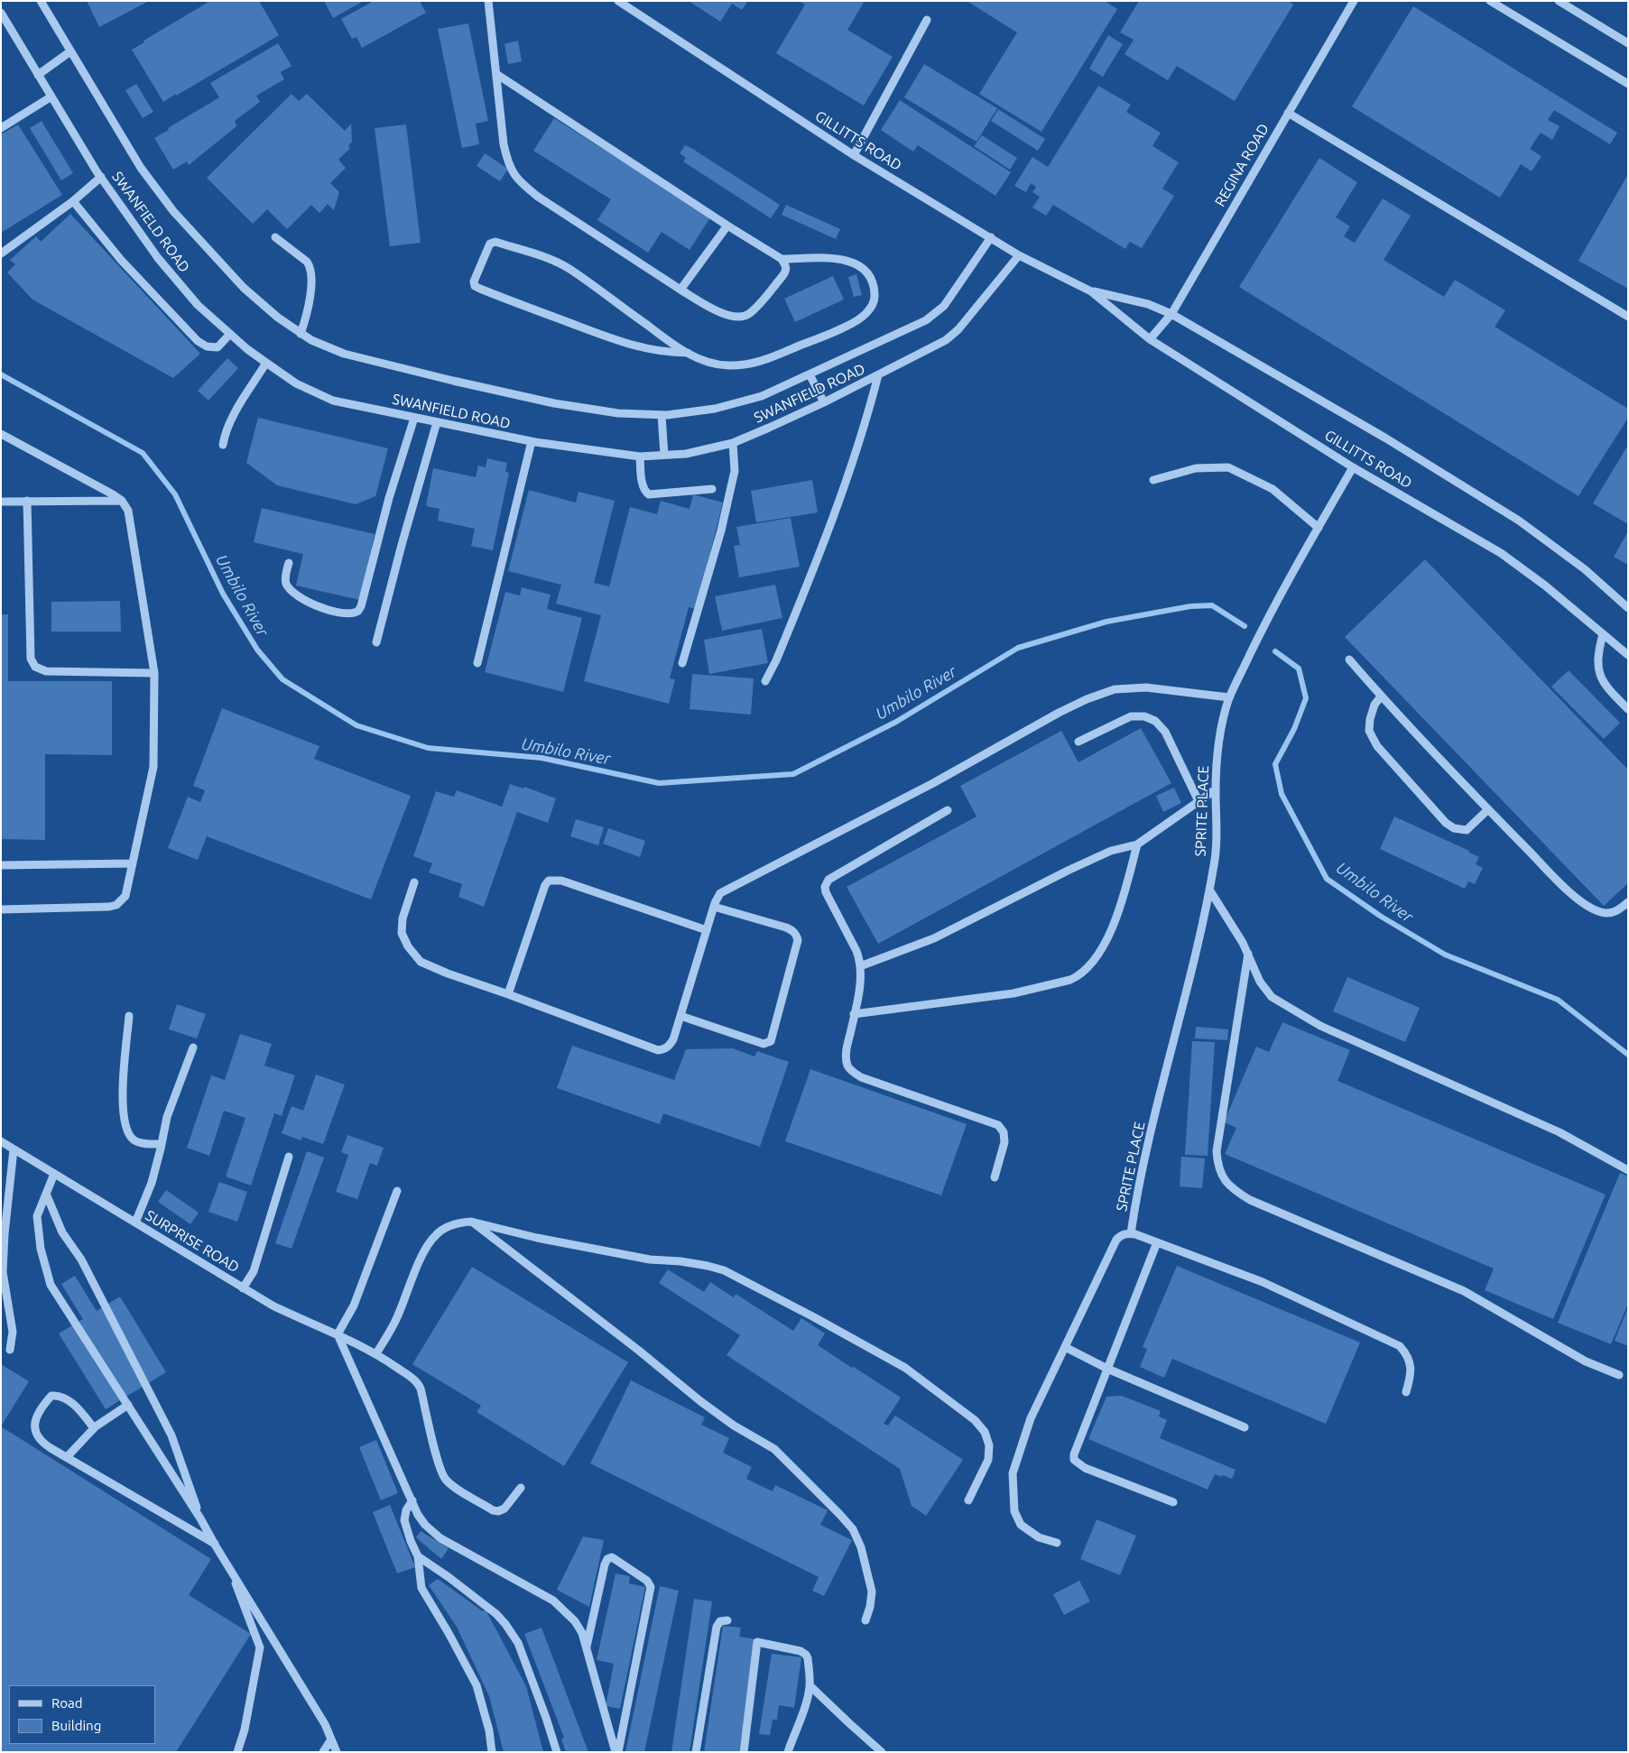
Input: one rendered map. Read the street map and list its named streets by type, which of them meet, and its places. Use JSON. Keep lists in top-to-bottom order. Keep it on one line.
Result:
{"streets":{"street":["GILLITTS ROAD","REGINA ROAD","SWANFIELD ROAD","SPRITE PLACE","SURPRISE ROAD"]},"crossings":[["GILLITTS ROAD","REGINA ROAD"],["GILLITTS ROAD","SWANFIELD ROAD"],["GILLITTS ROAD","SPRITE PLACE"]],"water":["Umbilo River"],"legend":["Road","Building"]}
